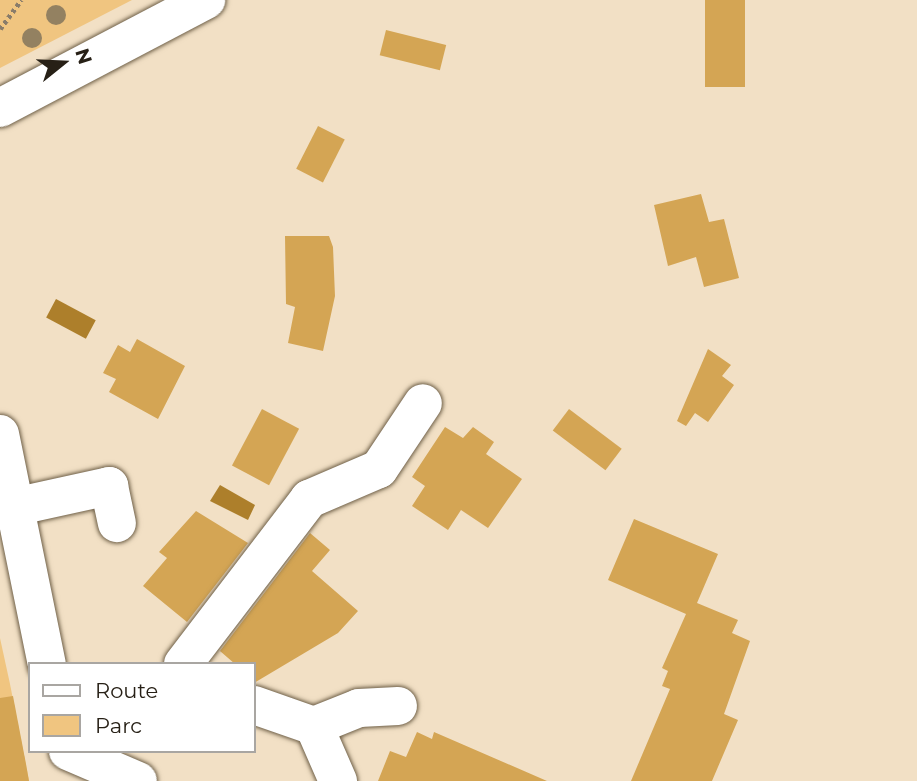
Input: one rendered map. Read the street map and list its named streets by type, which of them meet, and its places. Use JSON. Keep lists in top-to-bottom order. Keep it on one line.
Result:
{"legend":["Route","Parc"],"north":"right"}
